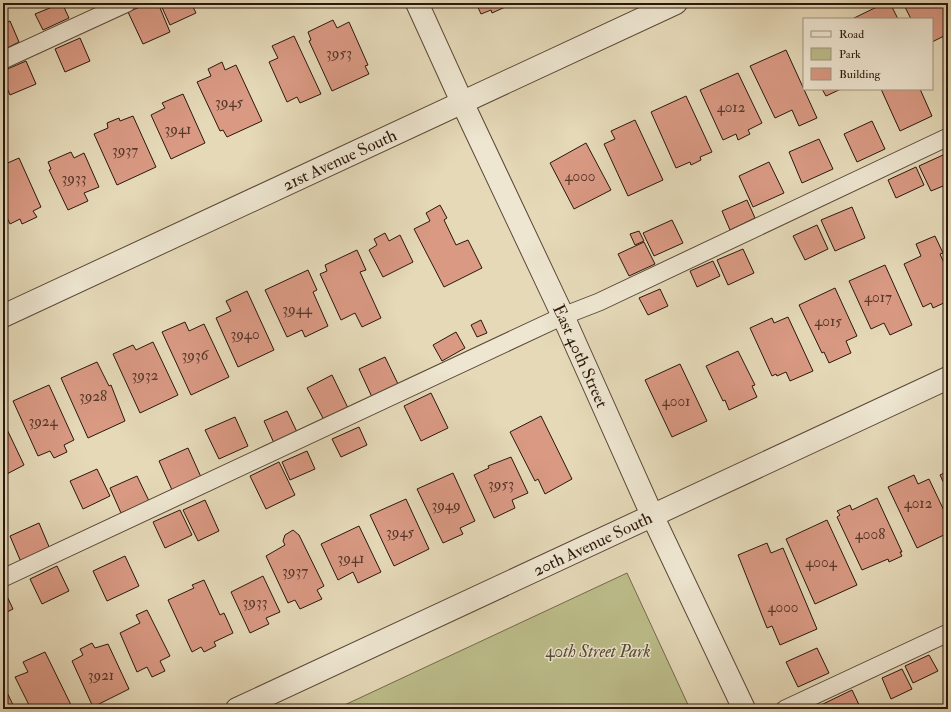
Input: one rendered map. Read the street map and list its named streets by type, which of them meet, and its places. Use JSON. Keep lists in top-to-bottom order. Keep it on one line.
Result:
{"streets":{"street":["21st Avenue South","East 40th Street","20th Avenue South"]},"crossings":[["21st Avenue South","East 40th Street"],["East 40th Street","20th Avenue South"]],"parks":["40th Street Park"],"house_numbers":["3953","3945","4012","3941","3937","4000","3933","4017","3944","4015","3940","3936","3932","3928","4001","3924","3953","4012","3949","3945","4008","3941","4004","3937","3933","4000","3921"],"legend":["Road","Park","Building"]}
